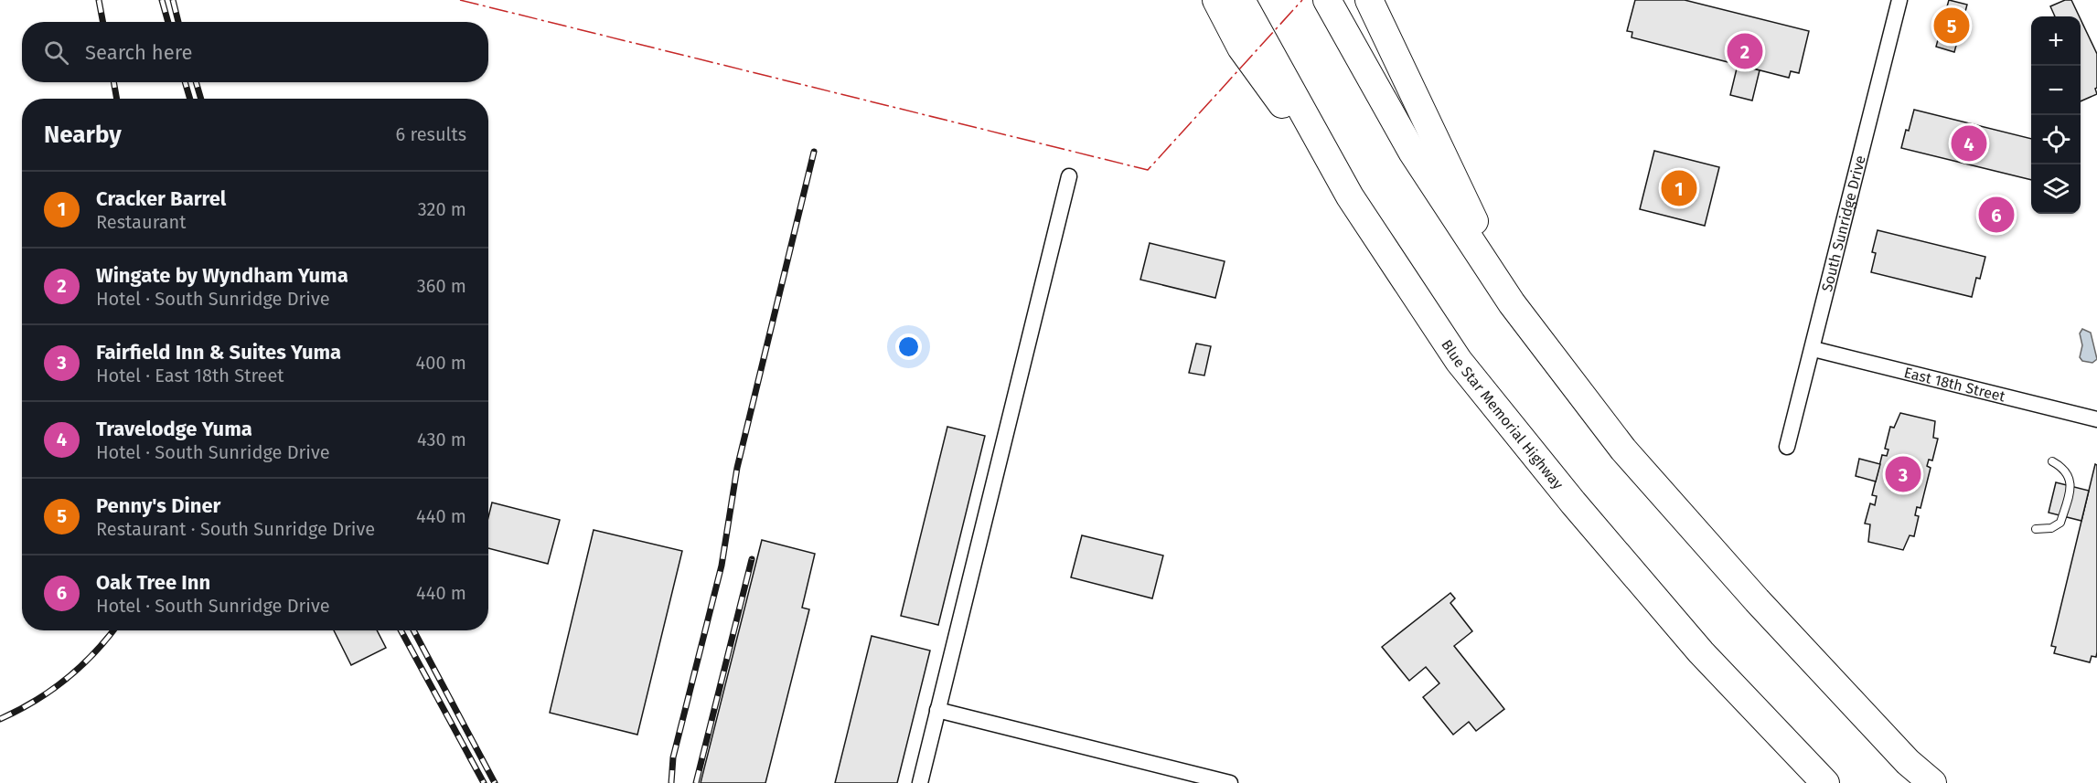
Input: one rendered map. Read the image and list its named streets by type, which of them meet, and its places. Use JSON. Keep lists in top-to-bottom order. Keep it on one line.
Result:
{"streets":{"highway":["Blue Star Memorial Highway"],"street":["South Sunridge Drive","East 18th Street"]},"crossings":[["South Sunridge Drive","East 18th Street"]],"page":{"pins":["5","2","4","1","6","3"],"map_buttons":["+","−"],"search":"Search here","heading":["Nearby","6 results"],"list":[{"mark":"1","name":"Cracker Barrel","note":"Restaurant","value":"320 m"},{"mark":"2","name":"Wingate by Wyndham Yuma","note":"Hotel · South Sunridge Drive","value":"360 m"},{"mark":"3","name":"Fairfield Inn & Suites Yuma","note":"Hotel · East 18th Street","value":"400 m"},{"mark":"4","name":"Travelodge Yuma","note":"Hotel · South Sunridge Drive","value":"430 m"},{"mark":"5","name":"Penny's Diner","note":"Restaurant · South Sunridge Drive","value":"440 m"},{"mark":"6","name":"Oak Tree Inn","note":"Hotel · South Sunridge Drive","value":"440 m"}]}}
